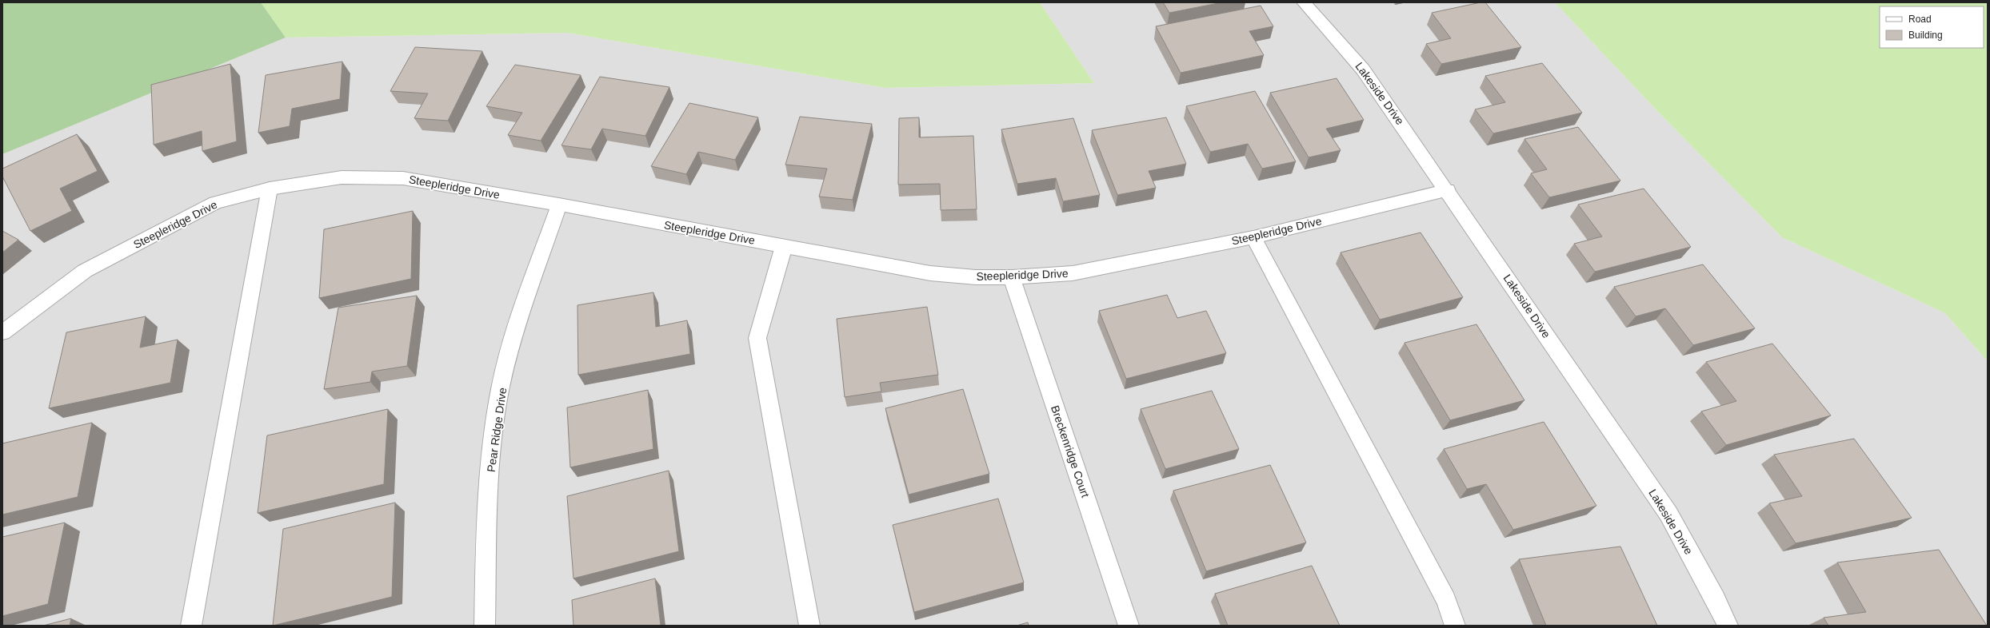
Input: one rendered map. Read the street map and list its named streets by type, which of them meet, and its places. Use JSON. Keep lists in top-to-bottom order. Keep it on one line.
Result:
{"streets":{"street":["Lakeside Drive","Steepleridge Drive","Pear Ridge Drive","Breckenridge Court"]},"crossings":[["Lakeside Drive","Steepleridge Drive"],["Steepleridge Drive","Pear Ridge Drive"],["Steepleridge Drive","Breckenridge Court"]],"legend":["Road","Building"]}
